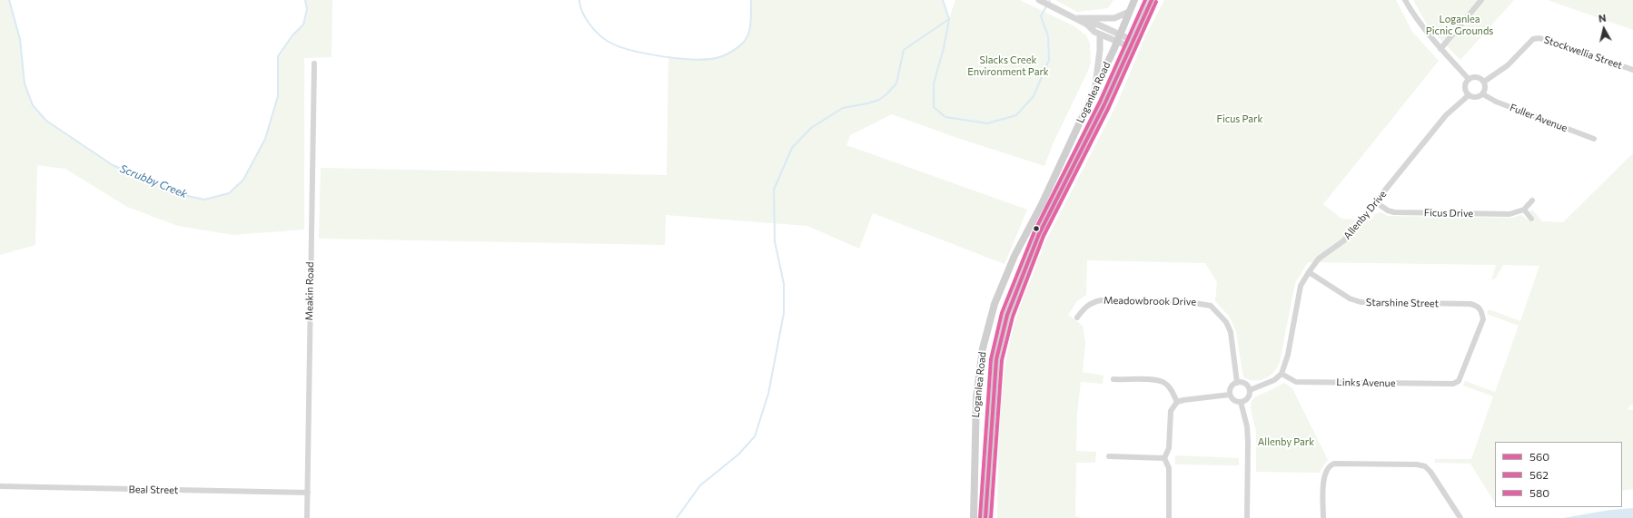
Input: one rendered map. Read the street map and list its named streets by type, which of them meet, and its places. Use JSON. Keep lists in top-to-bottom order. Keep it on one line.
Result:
{"streets":{"main road":["Loganlea Road"],"street":["Stockwellia Street","Fuller Avenue","Ficus Drive","Allenby Drive","Meakin Road","Meadowbrook Drive","Starshine Street","Links Avenue","Beal Street"]},"crossings":[["Stockwellia Street","Fuller Avenue"],["Stockwellia Street","Allenby Drive"],["Fuller Avenue","Allenby Drive"],["Ficus Drive","Allenby Drive"],["Allenby Drive","Starshine Street"],["Allenby Drive","Links Avenue"],["Meakin Road","Beal Street"],["Starshine Street","Links Avenue"]],"water":["Scrubby Creek"],"parks":["Loganlea Picnic Grounds","Slacks Creek Environment Park","Ficus Park","Allenby Park"],"lines":["transit line 560","transit line 580","transit line 562"],"legend":["560","562","580"],"north":"top"}
